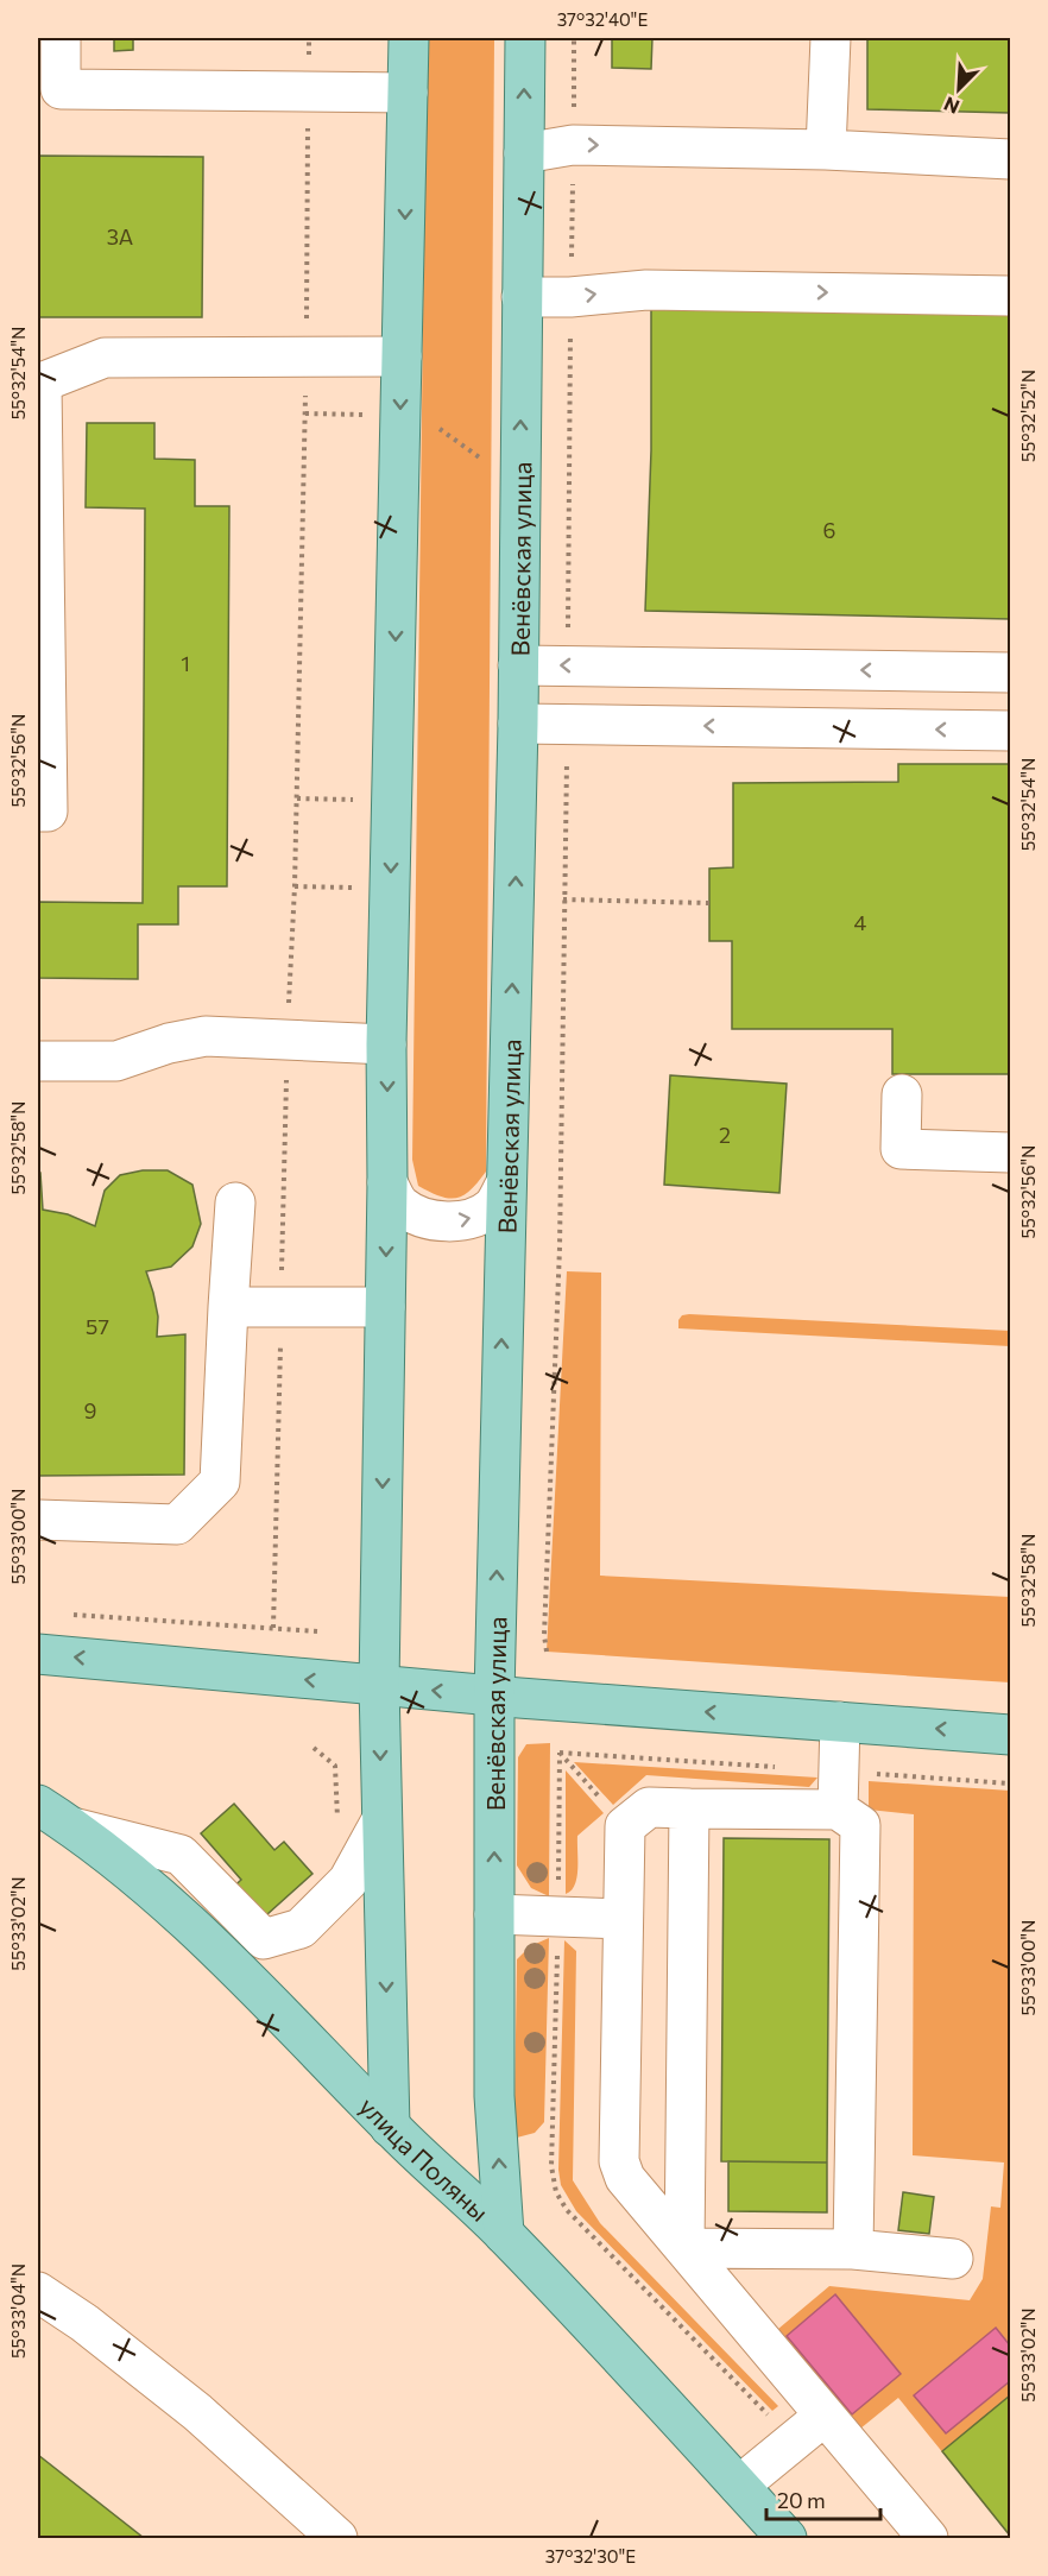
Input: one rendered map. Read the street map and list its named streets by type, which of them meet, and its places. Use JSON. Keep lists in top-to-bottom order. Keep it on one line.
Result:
{"streets":{"main road":["Венёвская улица","улица Поляны"]},"crossings":[["Венёвская улица","улица Поляны"]],"house_numbers":["3А","6","1","4","2","57","9"],"scale_bar":"20 m","north":"bottom left","coordinates":["37°32'40\"E","55°32'54\"N","55°32'52\"N","55°32'56\"N","55°32'58\"N","55°33'00\"N","55°33'02\"N","55°33'04\"N","37°32'30\"E"]}
